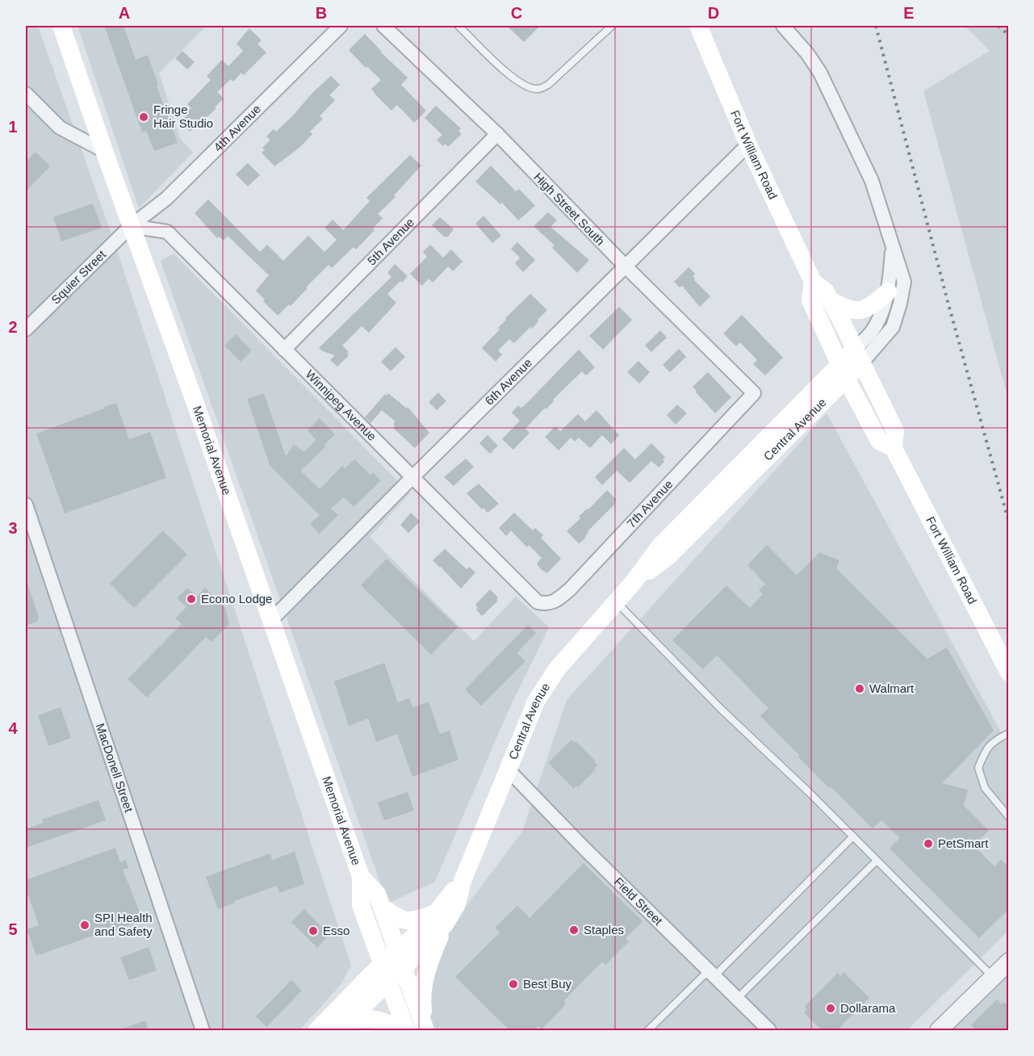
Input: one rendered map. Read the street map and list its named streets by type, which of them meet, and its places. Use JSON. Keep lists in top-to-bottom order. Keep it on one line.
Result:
{"streets":{"main road":["Fort William Road","Central Avenue","Memorial Avenue"],"street":["4th Avenue","High Street South","5th Avenue","Squier Street","6th Avenue","Winnipeg Avenue","7th Avenue","MacDonell Street","Field Street"]},"crossings":[["4th Avenue","Squier Street"],["4th Avenue","Winnipeg Avenue"],["4th Avenue","Memorial Avenue"],["Fort William Road","6th Avenue"],["Fort William Road","Central Avenue"],["High Street South","5th Avenue"],["High Street South","6th Avenue"],["High Street South","7th Avenue"],["5th Avenue","Winnipeg Avenue"],["Squier Street","Winnipeg Avenue"],["Squier Street","Memorial Avenue"],["6th Avenue","Winnipeg Avenue"],["6th Avenue","Memorial Avenue"],["Winnipeg Avenue","Memorial Avenue"],["Winnipeg Avenue","7th Avenue"],["Central Avenue","Memorial Avenue"],["Central Avenue","Field Street"]],"places":["Fringe Hair Studio","Econo Lodge","Walmart","PetSmart","SPI Health and Safety","Staples","Esso","Best Buy","Dollarama"],"grid":{"columns":["A","B","C","D","E"],"rows":["1","2","3","4","5"]}}
